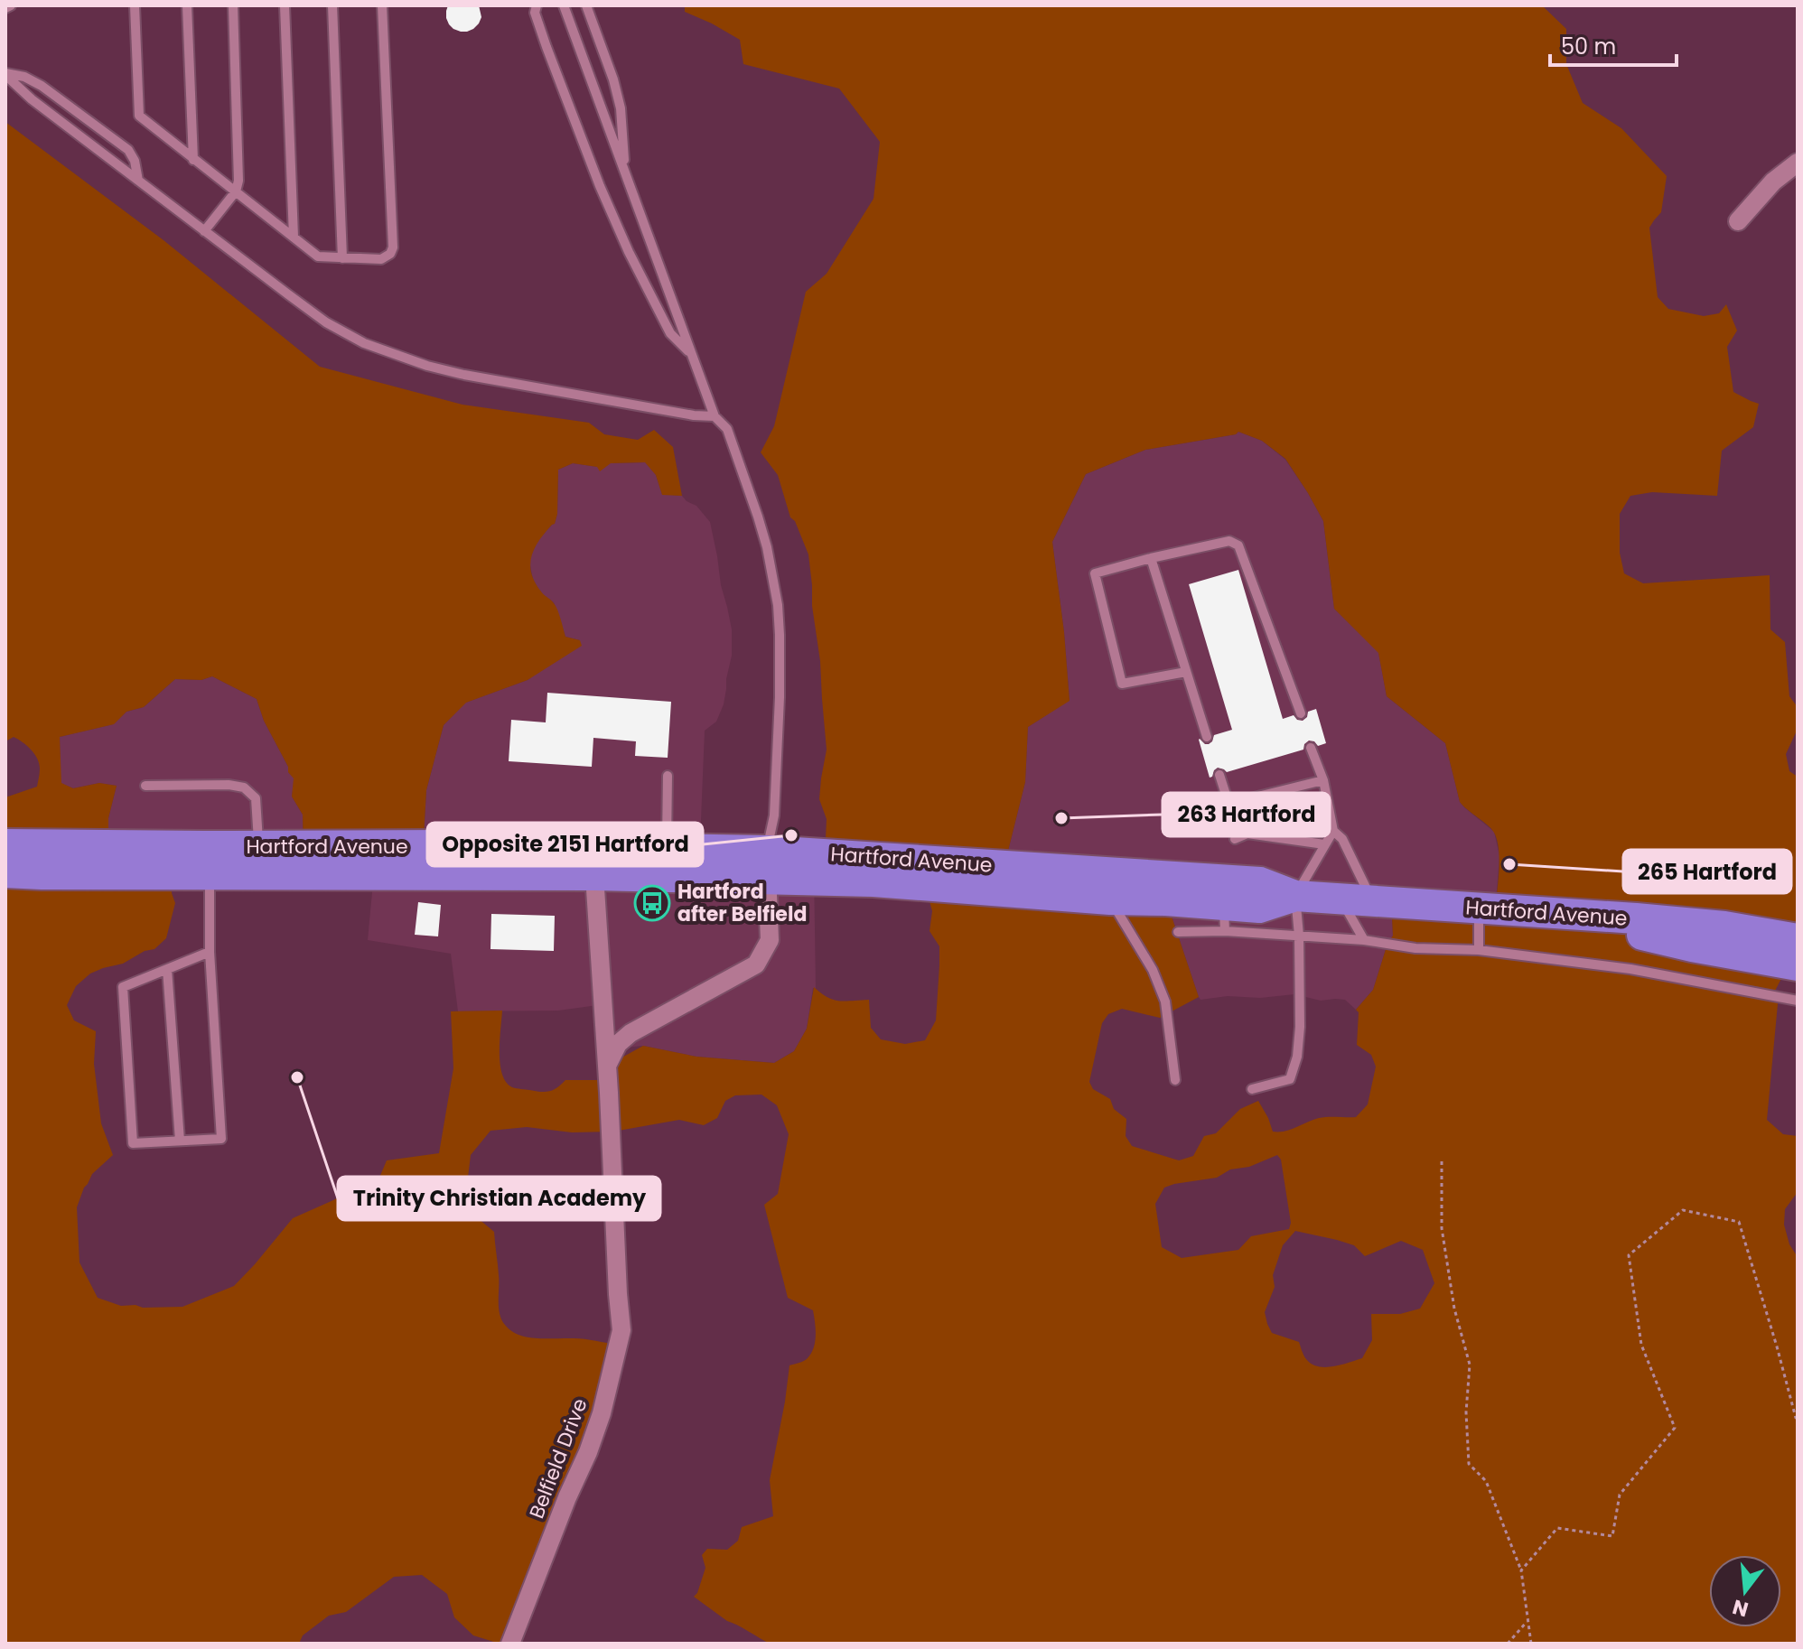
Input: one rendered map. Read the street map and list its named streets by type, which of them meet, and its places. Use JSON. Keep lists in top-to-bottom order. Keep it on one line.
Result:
{"streets":{"highway":["Hartford Avenue"],"street":["Belfield Drive"]},"crossings":[["Hartford Avenue","Belfield Drive"]],"places":{"other":["263 Hartford","Opposite 2151 Hartford","265 Hartford","Trinity Christian Academy"],"bus stop":["Hartford after Belfield"]},"scale_bar":"50 m","north":"bottom"}
